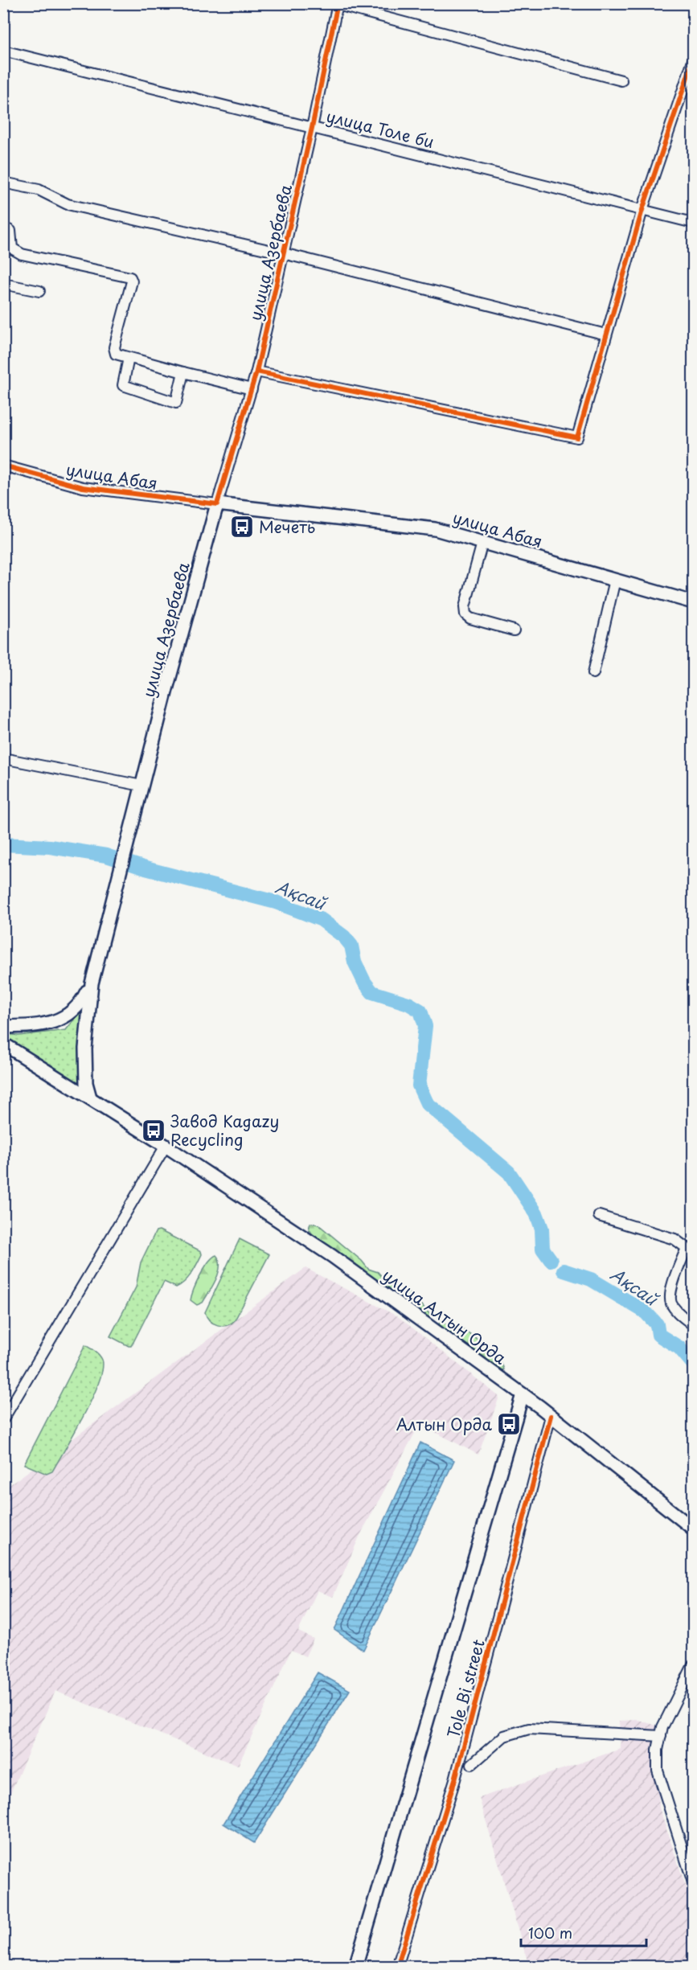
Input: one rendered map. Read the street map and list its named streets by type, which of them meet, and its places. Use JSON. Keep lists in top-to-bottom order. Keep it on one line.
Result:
{"streets":{"main road":["улица Азербаева","улица Абая","улица Алтын Орда","Tole Bi street"],"street":["улица Толе би"]},"crossings":[["улица Толе би","улица Азербаева"],["улица Азербаева","улица Абая"],["улица Азербаева","улица Алтын Орда"],["улица Алтын Орда","Tole Bi street"]],"water":["Ақсай"],"places":{"bus stop":["Мечеть","Завод Kagazy Recycling","Алтын Орда"]},"scale_bar":"100 m"}
